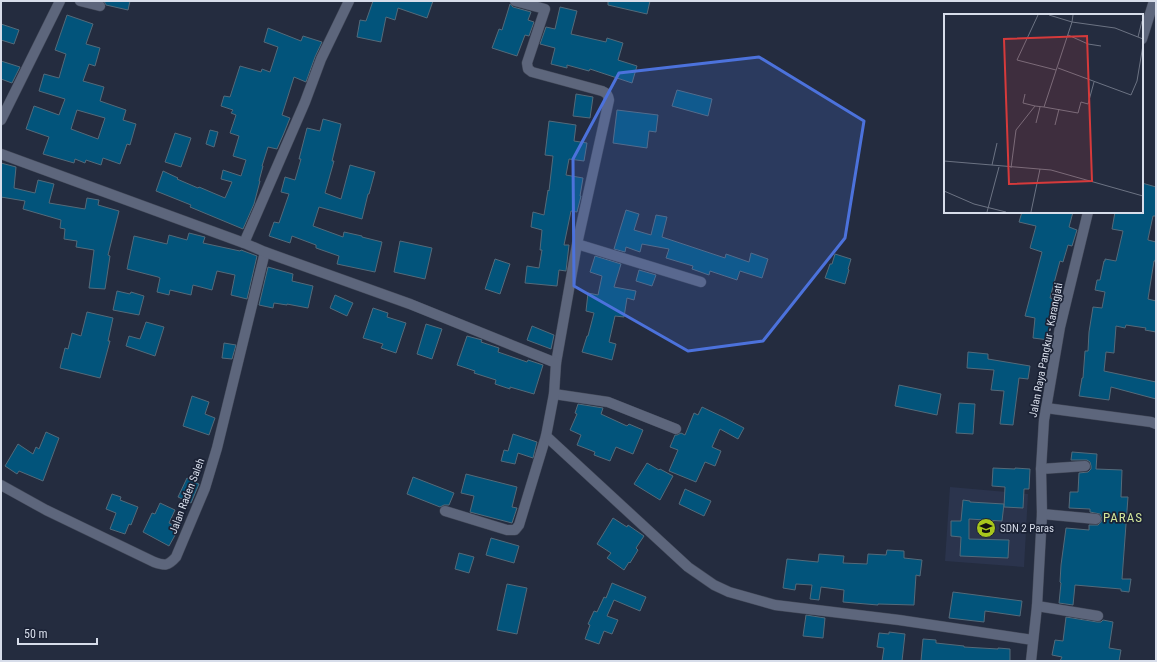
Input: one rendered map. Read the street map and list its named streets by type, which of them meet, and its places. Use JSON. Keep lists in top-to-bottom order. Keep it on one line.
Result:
{"streets":{"street":["Jalan Raya Pangkur - Karangjati","Jalan Raden Saleh"]},"districts":["PARAS"],"places":{"school or university":["SDN 2 Paras"]},"scale_bar":"50 m"}
